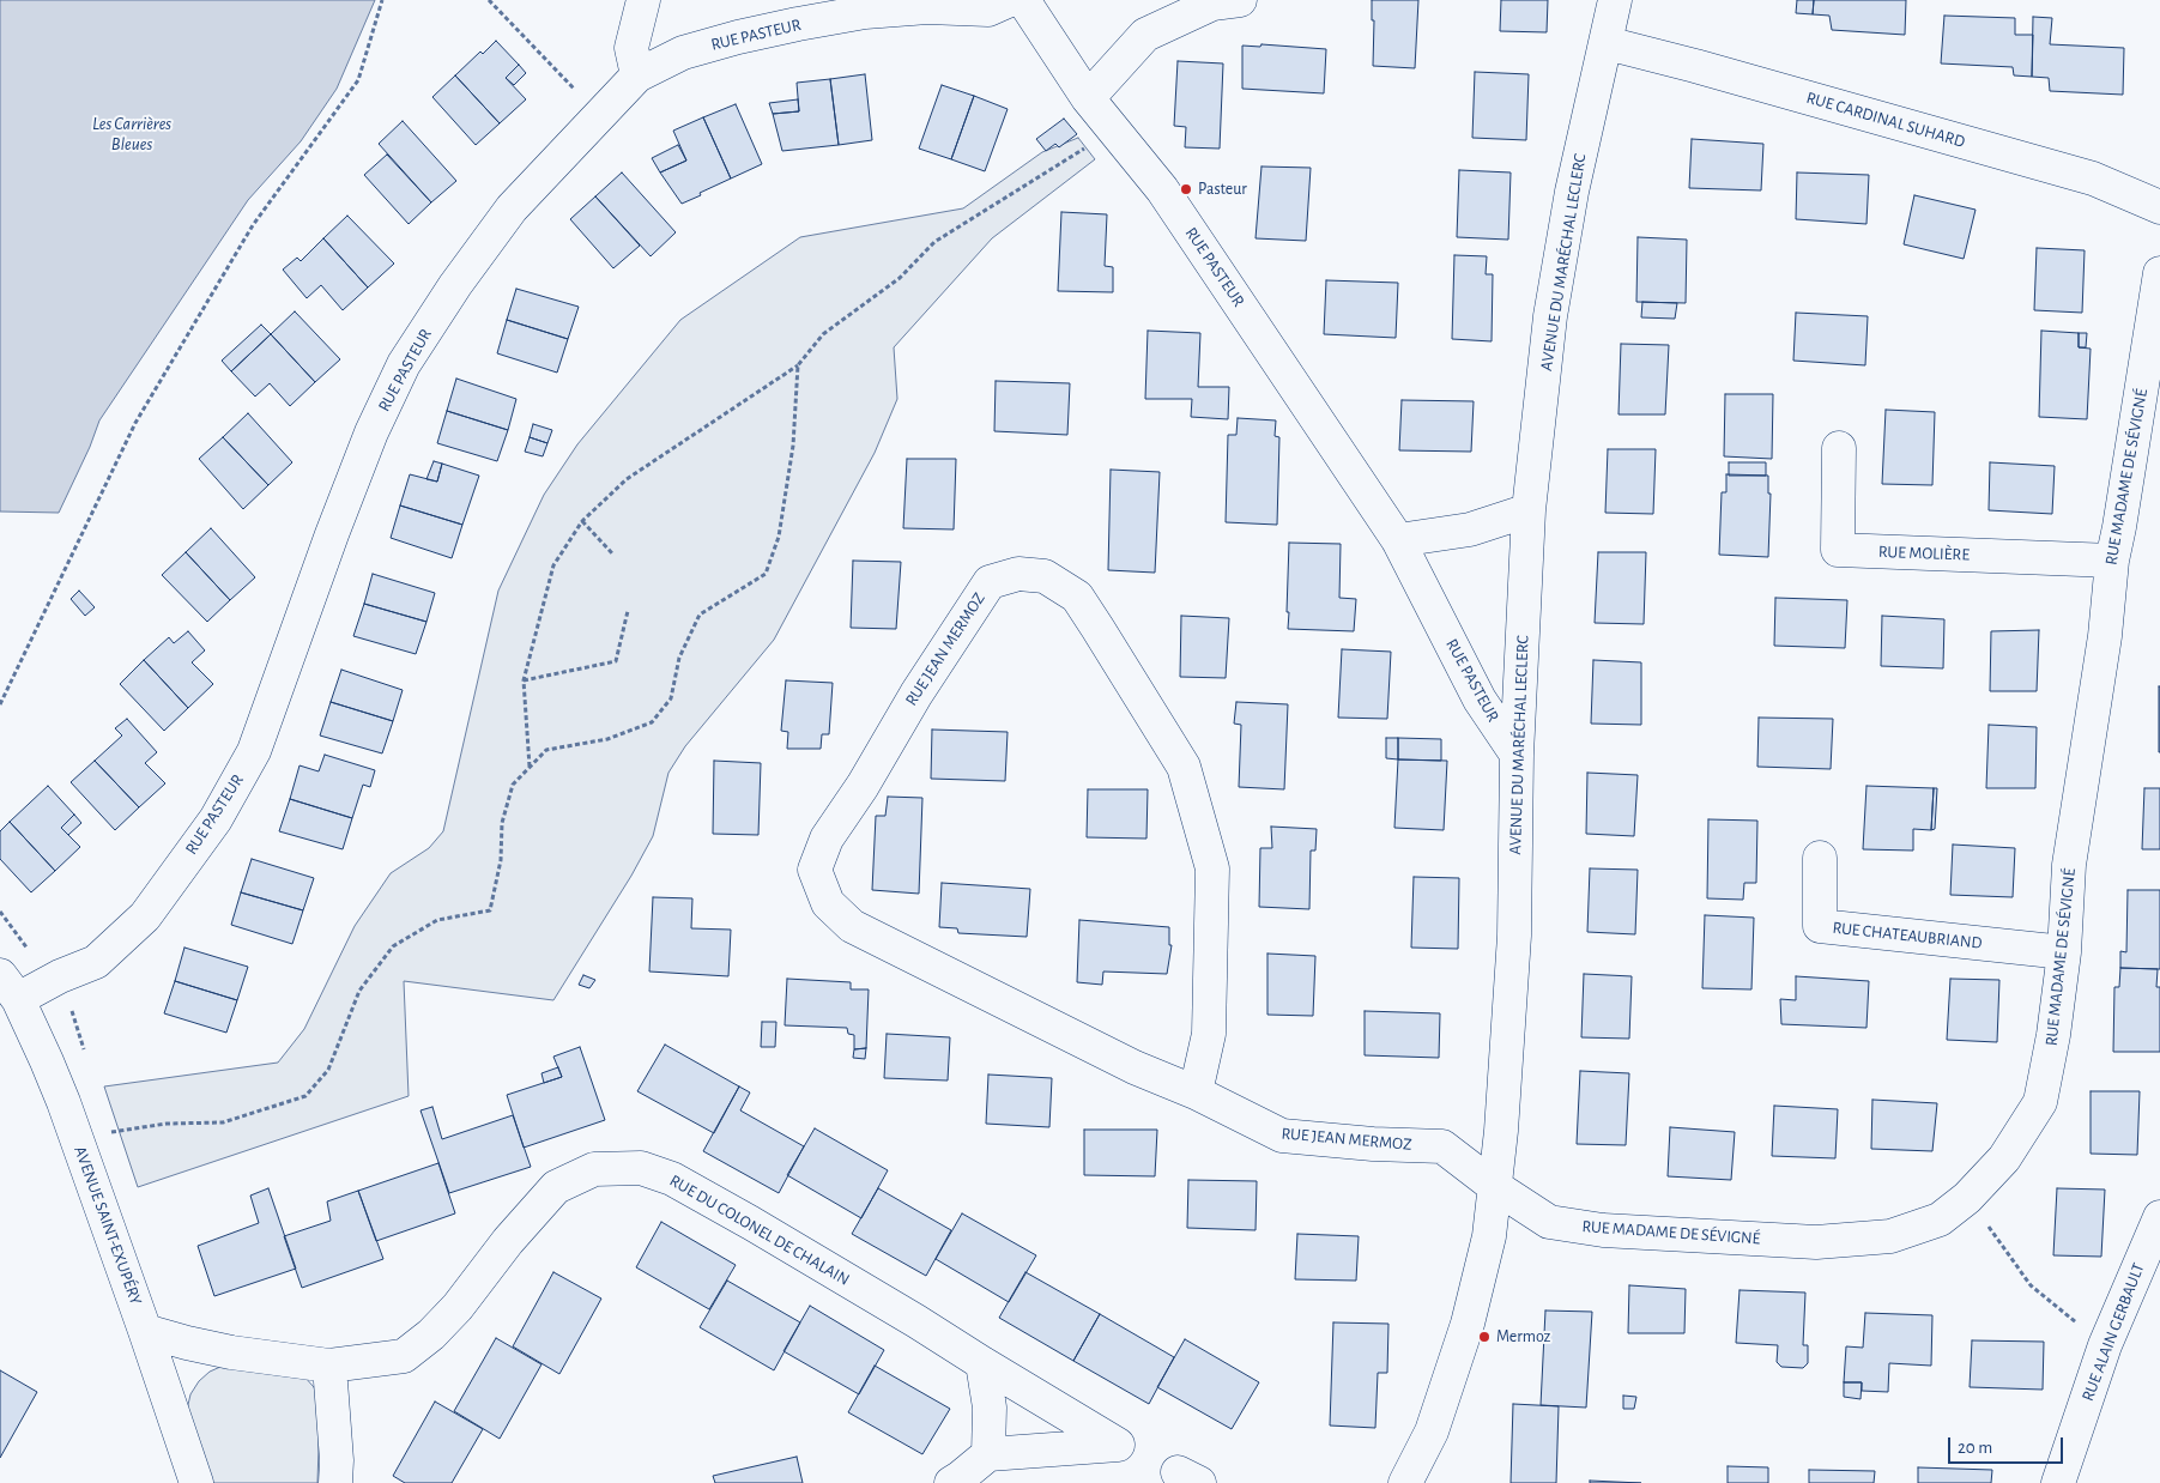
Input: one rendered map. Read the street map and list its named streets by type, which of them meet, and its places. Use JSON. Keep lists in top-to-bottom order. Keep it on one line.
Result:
{"streets":{"street":["RUE PASTEUR","RUE CARDINAL SUHARD","AVENUE DU MARÉCHAL LECLERC","RUE MADAME DE SÉVIGNÉ","RUE MOLIÈRE","RUE JEAN MERMOZ","RUE CHATEAUBRIAND","AVENUE SAINT-EXUPÉRY","RUE DU COLONEL DE CHALAIN","RUE ALAIN GERBAULT"]},"crossings":[["RUE PASTEUR","AVENUE DU MARÉCHAL LECLERC"],["RUE PASTEUR","AVENUE SAINT-EXUPÉRY"],["RUE CARDINAL SUHARD","AVENUE DU MARÉCHAL LECLERC"],["AVENUE DU MARÉCHAL LECLERC","RUE MADAME DE SÉVIGNÉ"],["AVENUE DU MARÉCHAL LECLERC","RUE JEAN MERMOZ"],["RUE MADAME DE SÉVIGNÉ","RUE MOLIÈRE"],["RUE MADAME DE SÉVIGNÉ","RUE JEAN MERMOZ"],["RUE MADAME DE SÉVIGNÉ","RUE CHATEAUBRIAND"],["AVENUE SAINT-EXUPÉRY","RUE DU COLONEL DE CHALAIN"]],"water":["Les Carrières Bleues"],"places":["Pasteur","Mermoz"],"scale_bar":"20 m"}
